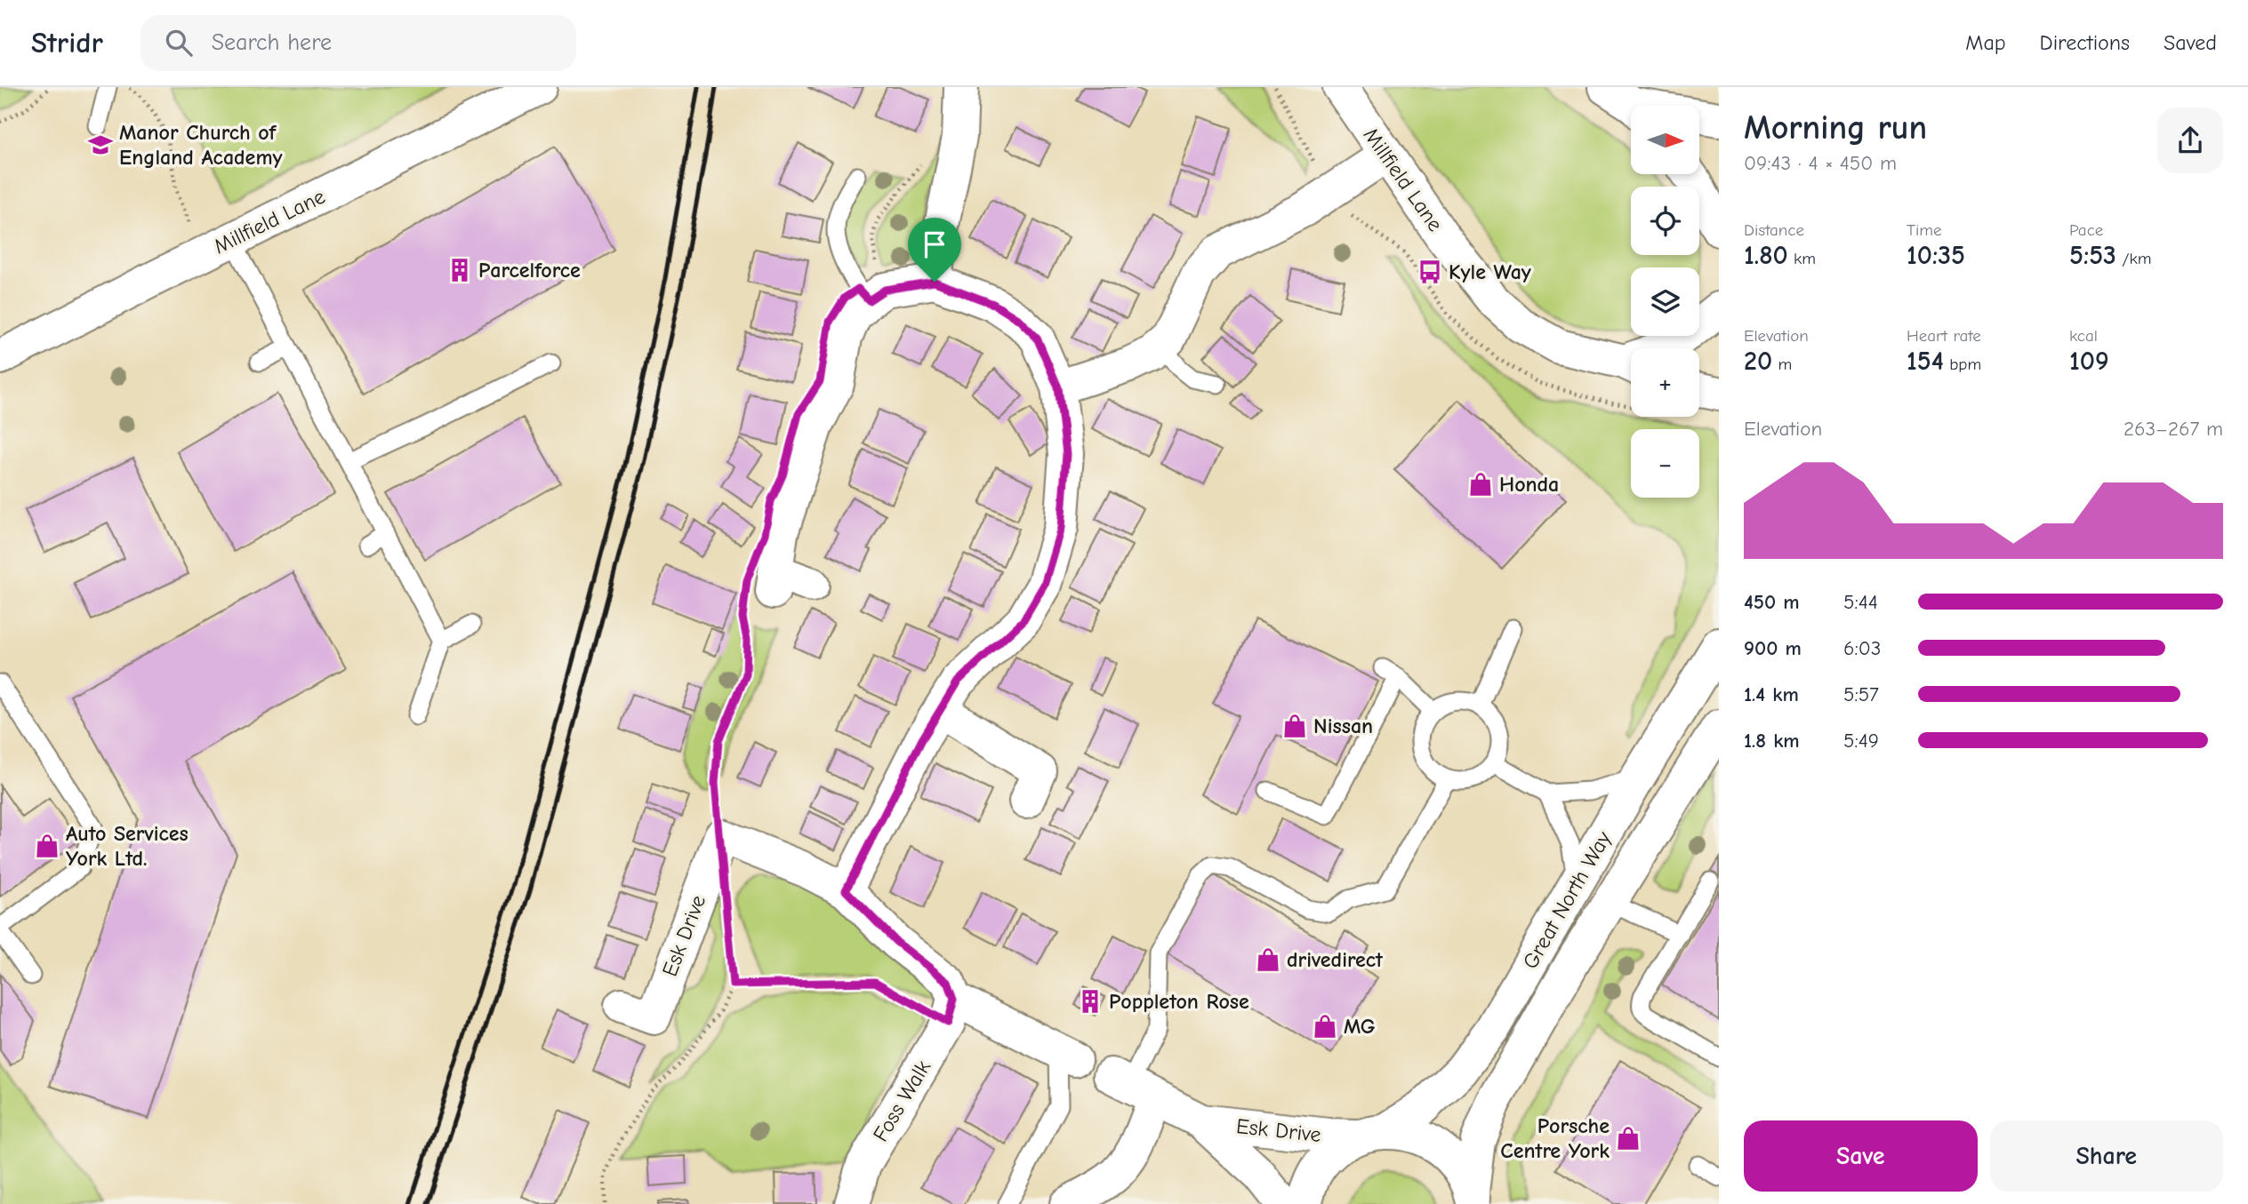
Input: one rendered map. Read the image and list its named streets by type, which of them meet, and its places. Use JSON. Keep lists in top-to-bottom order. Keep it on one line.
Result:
{"streets":{"main road":["Millfield Lane","Great North Way","Esk Drive","Foss Walk"]},"crossings":[["Great North Way","Esk Drive"]],"places":{"school or university":["Manor Church of England Academy"],"building":["Parcelforce","Poppleton Rose"],"bus stop":["Kyle Way"],"shop":["Honda","Nissan","Auto Services York Ltd.","drivedirect","MG","Porsche Centre York"]},"north":"right","page":{"header":"Stridr","search":"Search here","nav":["Map","Directions","Saved"],"heading":["Morning run","09:43 · 4 × 450 m"],"map_buttons":["+","−"],"stats":[["Distance","1.80 km"],["Time","10:35"],["Pace","5:53 /km"],["Elevation","20 m"],["Heart rate","154 bpm"],["kcal","109"]],"chart":["Elevation","263–267 m"],"list":[{"name":"450 m","note":"5:44"},{"name":"900 m","note":"6:03"},{"name":"1.4 km","note":"5:57"},{"name":"1.8 km","note":"5:49"}],"buttons":["Save","Share"]}}
